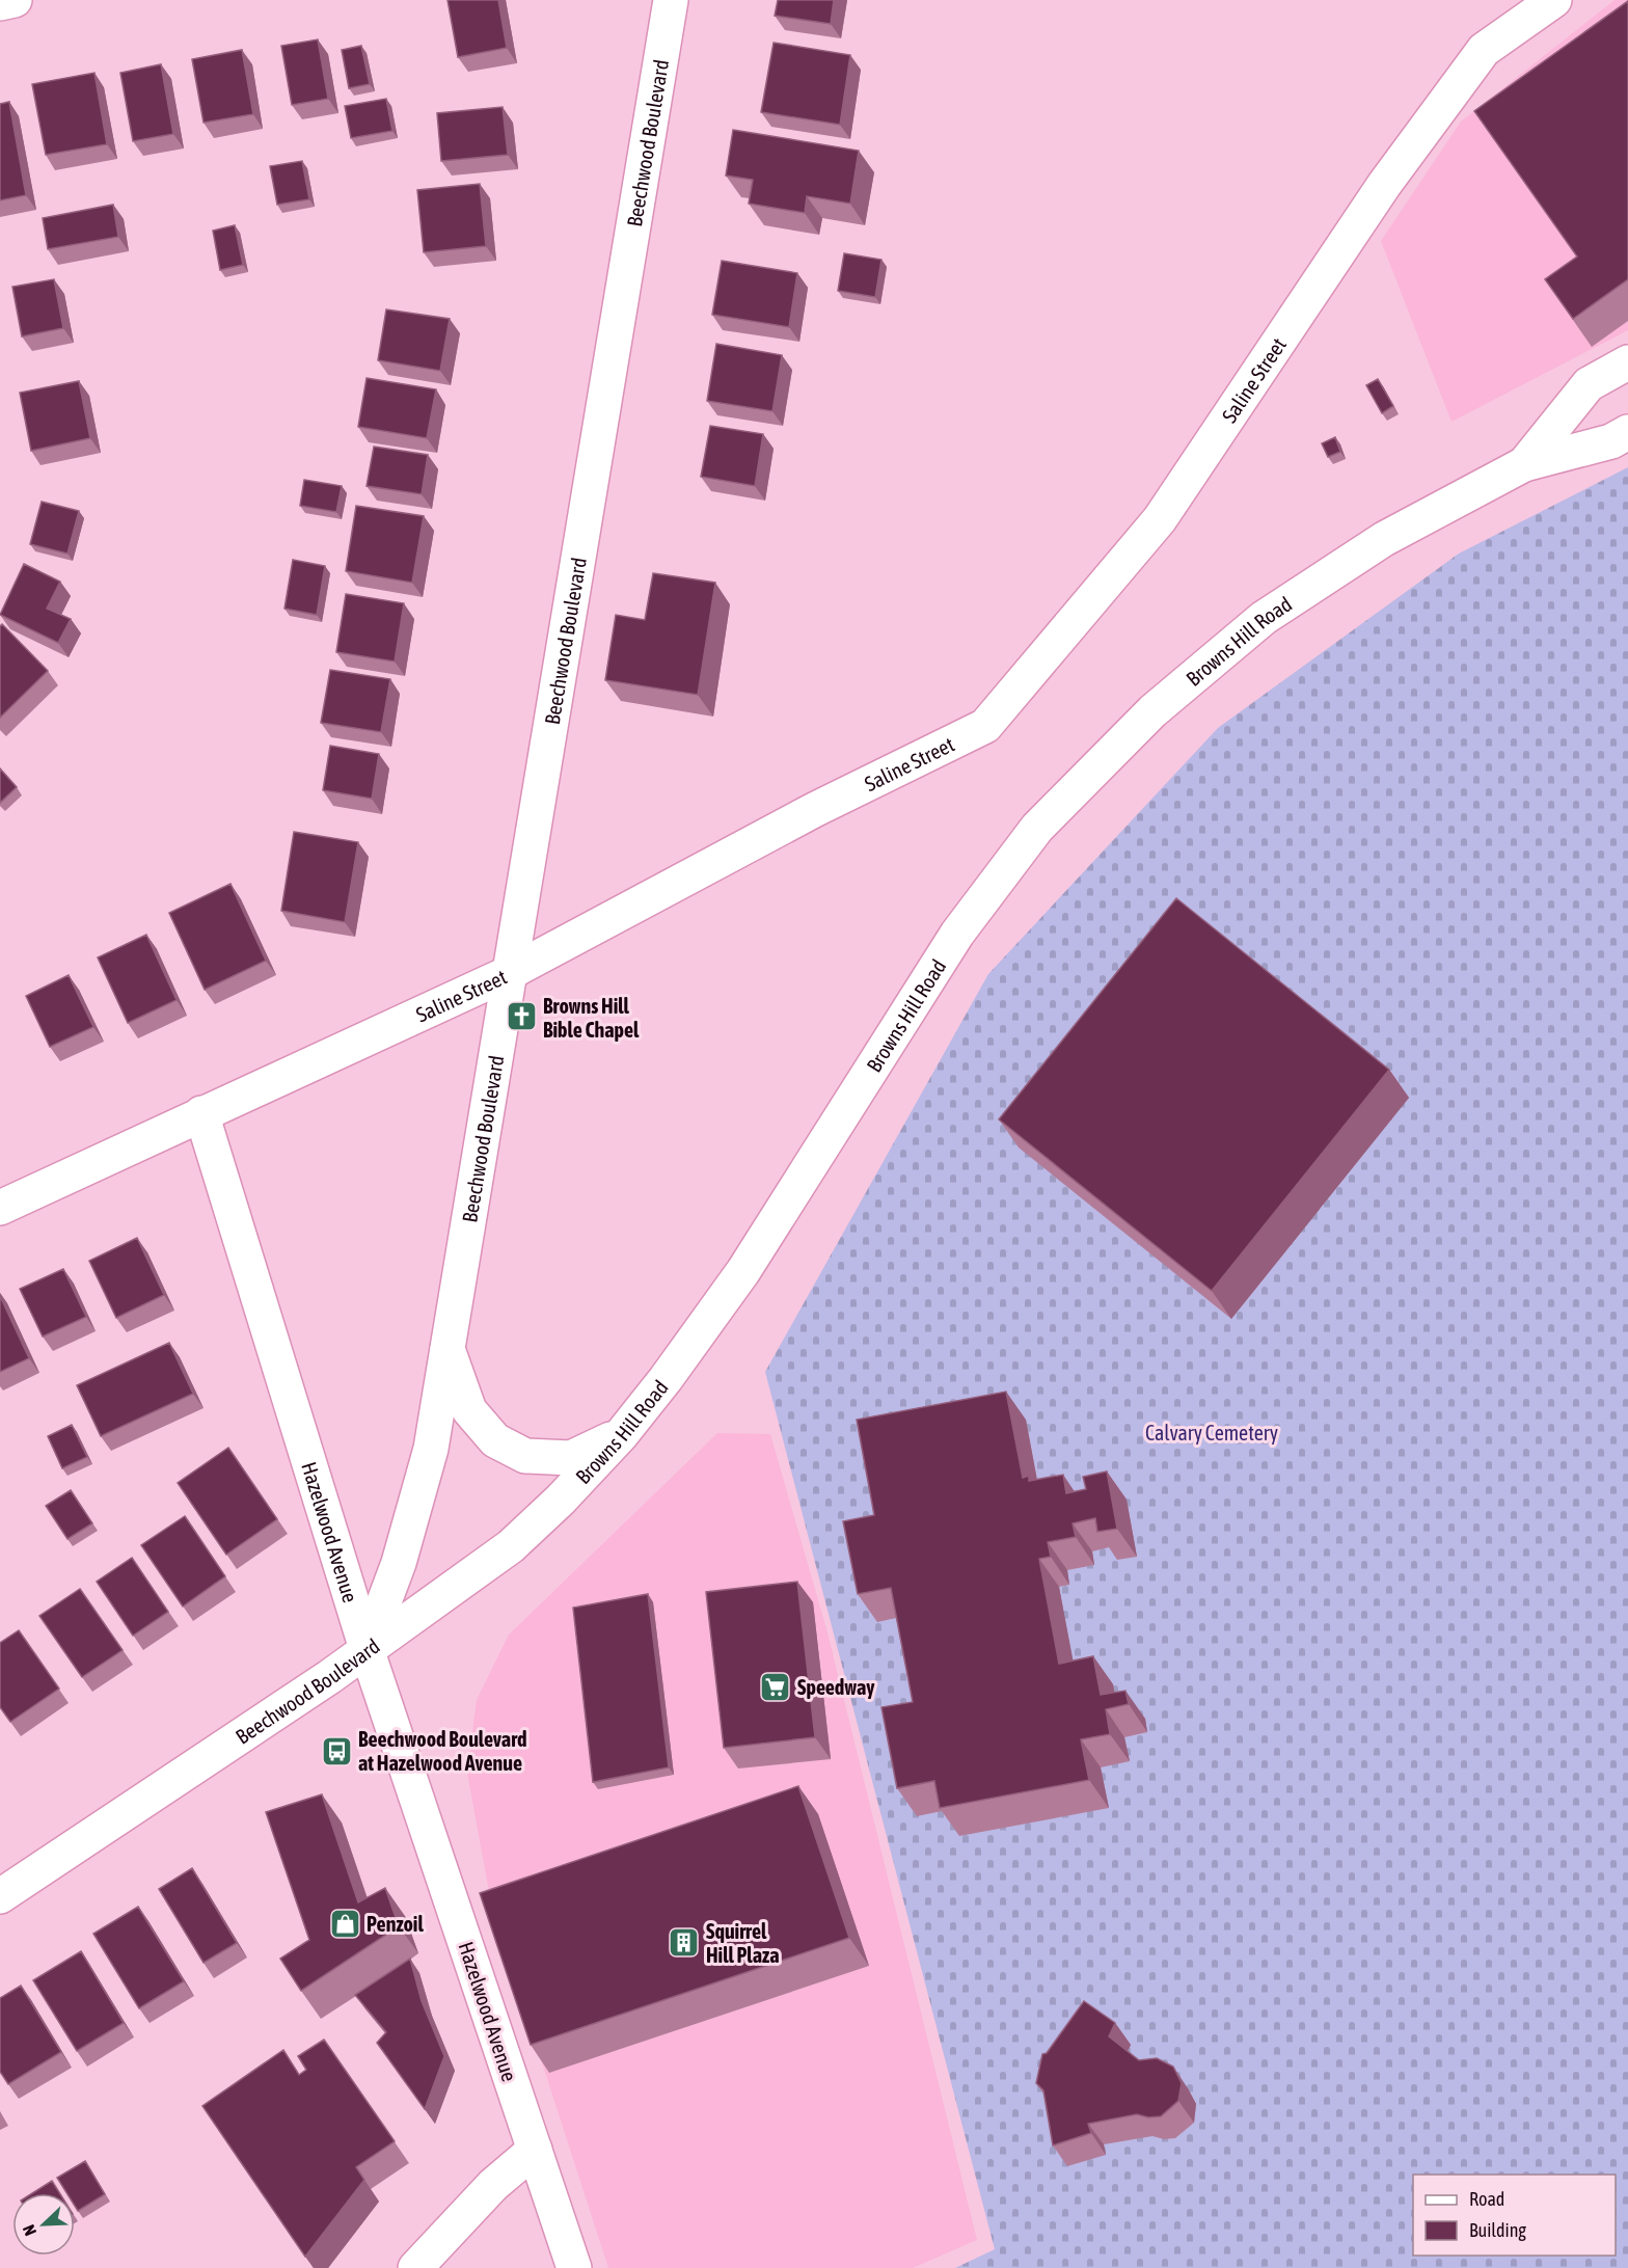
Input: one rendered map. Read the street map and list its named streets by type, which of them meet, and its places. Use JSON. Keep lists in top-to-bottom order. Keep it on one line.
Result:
{"streets":{"street":["Beechwood Boulevard","Saline Street","Browns Hill Road","Hazelwood Avenue"]},"crossings":[["Beechwood Boulevard","Saline Street"],["Beechwood Boulevard","Browns Hill Road"],["Beechwood Boulevard","Hazelwood Avenue"],["Saline Street","Hazelwood Avenue"],["Browns Hill Road","Hazelwood Avenue"]],"parks":["Calvary Cemetery"],"places":{"church":["Browns Hill Bible Chapel"],"supermarket":["Speedway"],"bus stop":["Beechwood Boulevard at Hazelwood Avenue"],"shop":["Penzoil"],"building":["Squirrel Hill Plaza"]},"legend":["Road","Building"],"north":"bottom left"}
